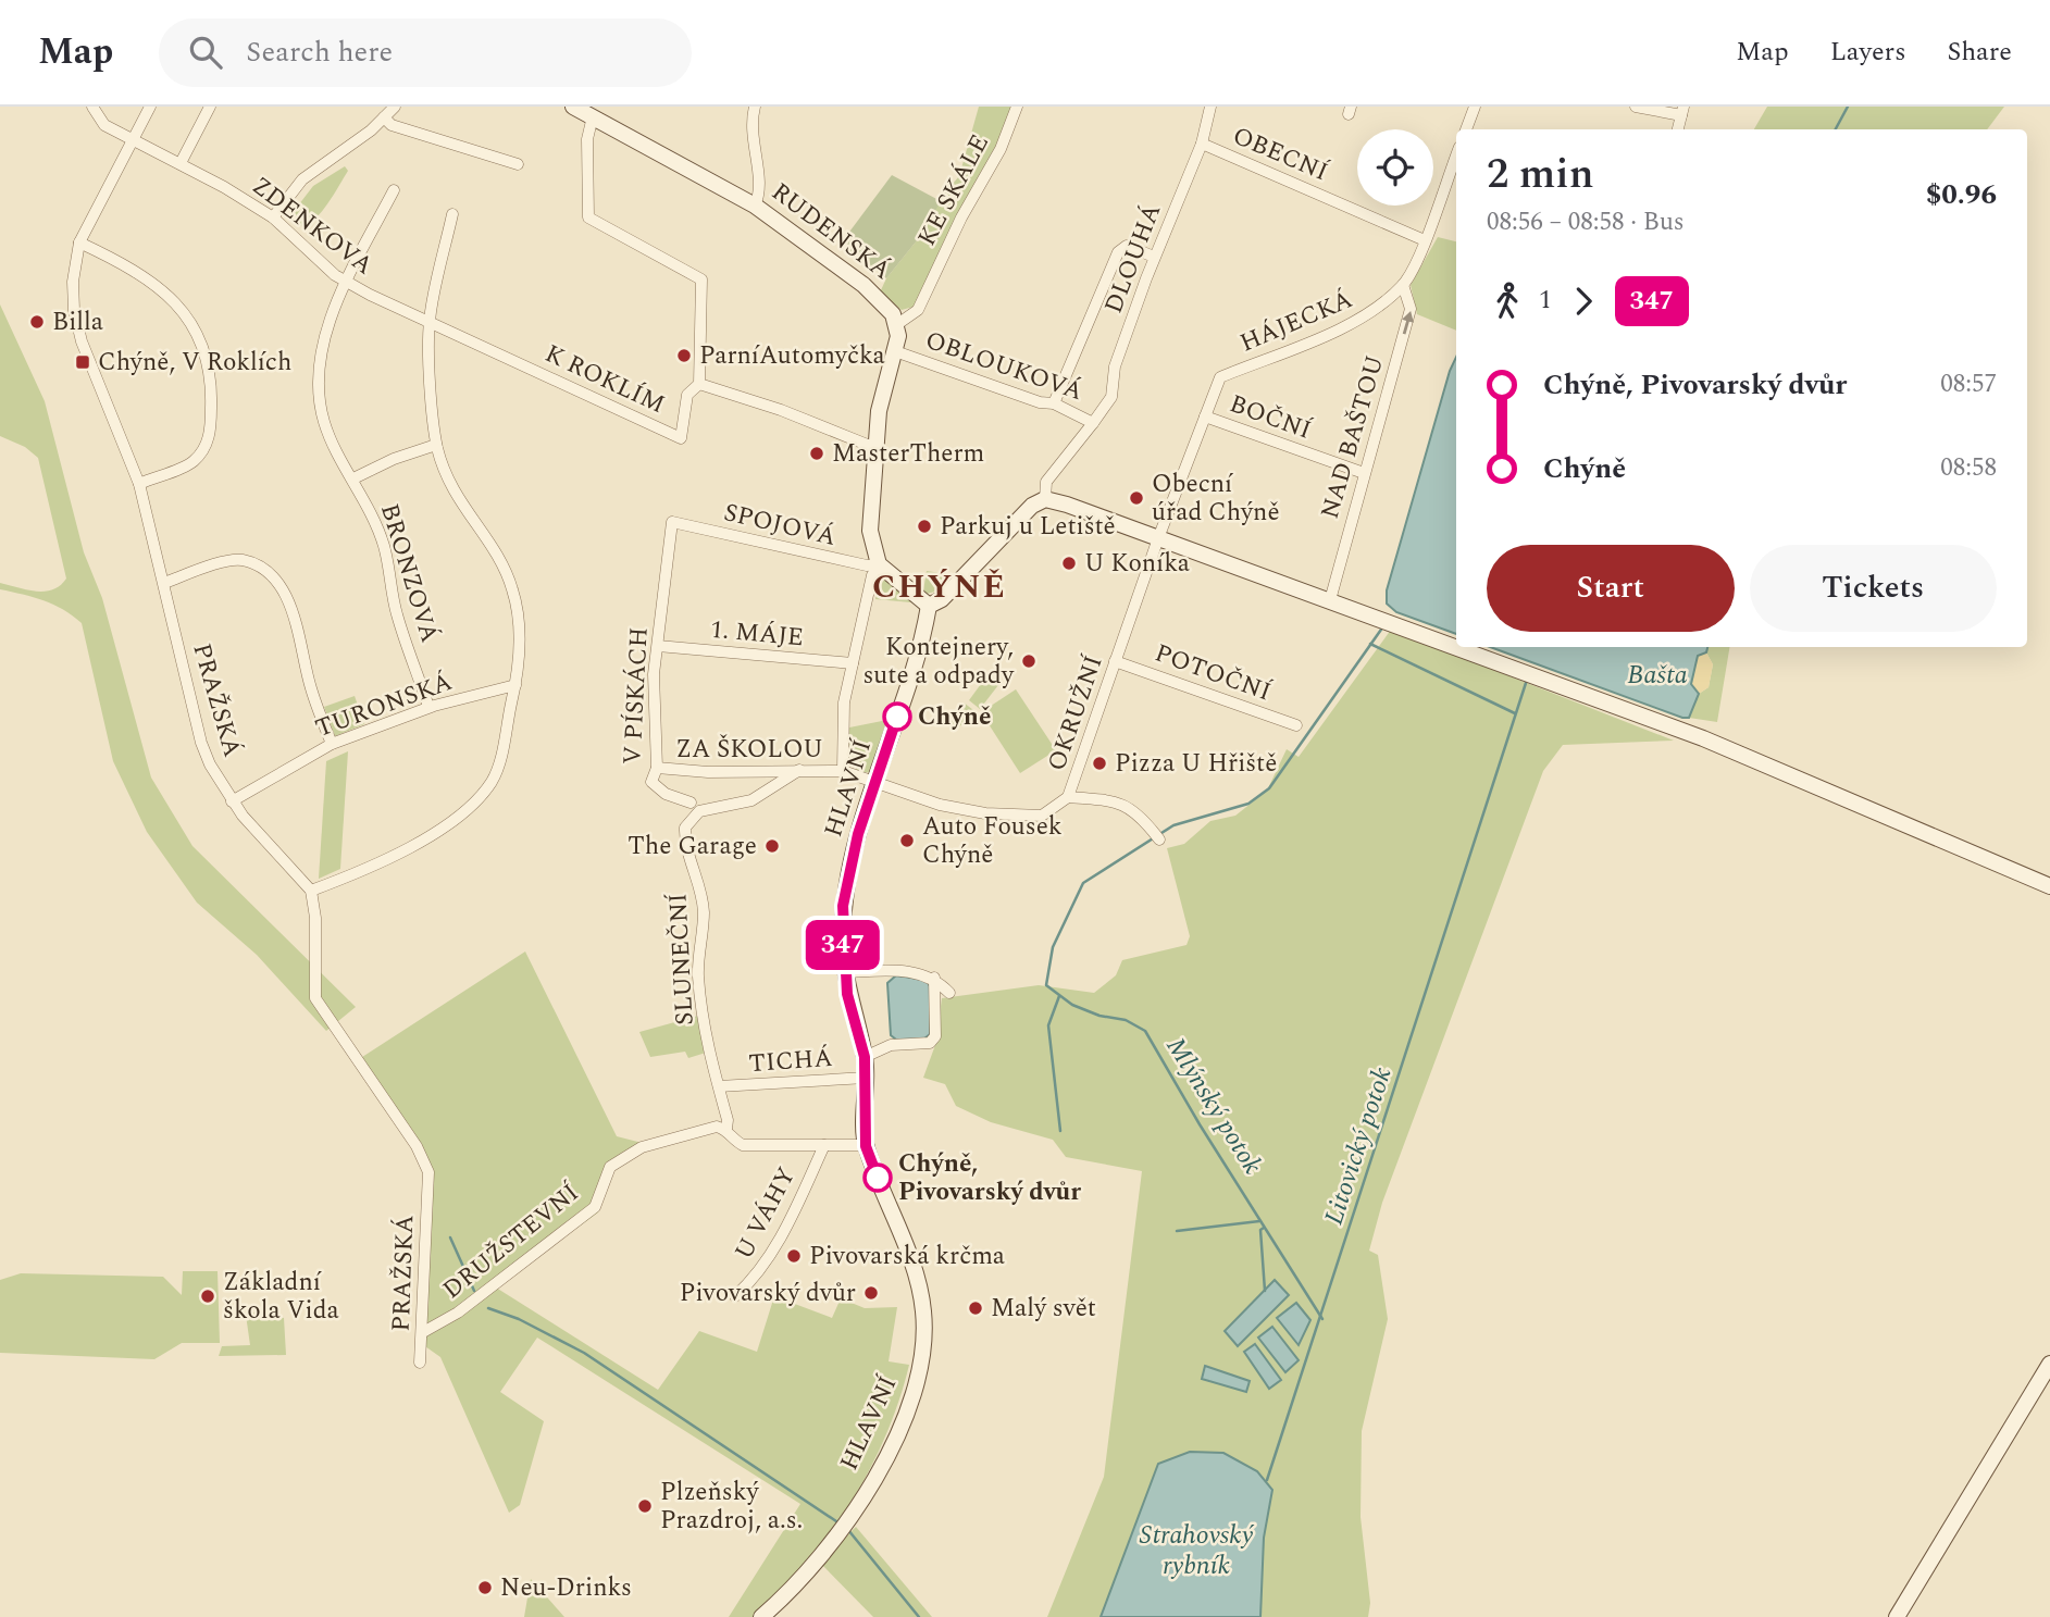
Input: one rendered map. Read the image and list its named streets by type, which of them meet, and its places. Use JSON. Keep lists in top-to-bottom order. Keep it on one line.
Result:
{"streets":{"street":["OBECNÍ","KE SKÁLE","ZDENKOVA","RUDENSKÁ","DLOUHÁ","HÁJECKÁ","OBLOUKOVÁ","K ROKLÍM","BOČNÍ","NAD BAŠTOU","SPOJOVÁ","BRONZOVÁ","1. MÁJE","POTOČNÍ","V PÍSKÁCH","PRAŽSKÁ","TURONSKÁ","OKRUŽNÍ","ZA ŠKOLOU","HLAVNÍ","SLUNEČNÍ","TICHÁ","U VÁHY","DRUŽSTEVNÍ"]},"crossings":[["OBECNÍ","DLOUHÁ"],["OBECNÍ","HÁJECKÁ"],["KE SKÁLE","RUDENSKÁ"],["ZDENKOVA","K ROKLÍM"],["ZDENKOVA","BRONZOVÁ"],["ZDENKOVA","PRAŽSKÁ"],["DLOUHÁ","OBLOUKOVÁ"],["HÁJECKÁ","BOČNÍ"],["HÁJECKÁ","NAD BAŠTOU"],["HÁJECKÁ","OKRUŽNÍ"],["BOČNÍ","NAD BAŠTOU"],["SPOJOVÁ","V PÍSKÁCH"],["BRONZOVÁ","TURONSKÁ"],["1. MÁJE","V PÍSKÁCH"],["POTOČNÍ","OKRUŽNÍ"],["V PÍSKÁCH","ZA ŠKOLOU"],["PRAŽSKÁ","TURONSKÁ"],["PRAŽSKÁ","DRUŽSTEVNÍ"],["OKRUŽNÍ","ZA ŠKOLOU"],["OKRUŽNÍ","HLAVNÍ"],["ZA ŠKOLOU","HLAVNÍ"],["ZA ŠKOLOU","SLUNEČNÍ"],["HLAVNÍ","TICHÁ"],["SLUNEČNÍ","TICHÁ"],["SLUNEČNÍ","DRUŽSTEVNÍ"]],"one_way":["NAD BAŠTOU"],"districts":["CHÝNĚ"],"water":["Bašta","Mlýnský potok","Litovický potok","Strahovský rybník"],"places":{"other":["Billa","ParníAutomyčka","MasterTherm","Obecní úřad Chýně","Parkuj u Letiště","U Koníka","Kontejnery, sute a odpady","Chýně","Pizza U Hřiště","Auto Fousek Chýně","The Garage","Chýně, Pivovarský dvůr","Pivovarská krčma","Pivovarský dvůr","Základní škola Vida","Malý svět","Plzeňský Prazdroj, a.s.","Neu-Drinks"],"transit":["Chýně, V Roklích"]},"lines":["bus line 347"],"page":{"header":"Map","search":"Search here","nav":["Map","Layers","Share"],"on_map":"347","heading":["2 min","08:56 – 08:58 · Bus","$0.96"],"legs":["1","347"],"list":[{"name":"Chýně, Pivovarský dvůr","value":"08:57"},{"name":"Chýně","value":"08:58"}],"buttons":["Start","Tickets"]}}
